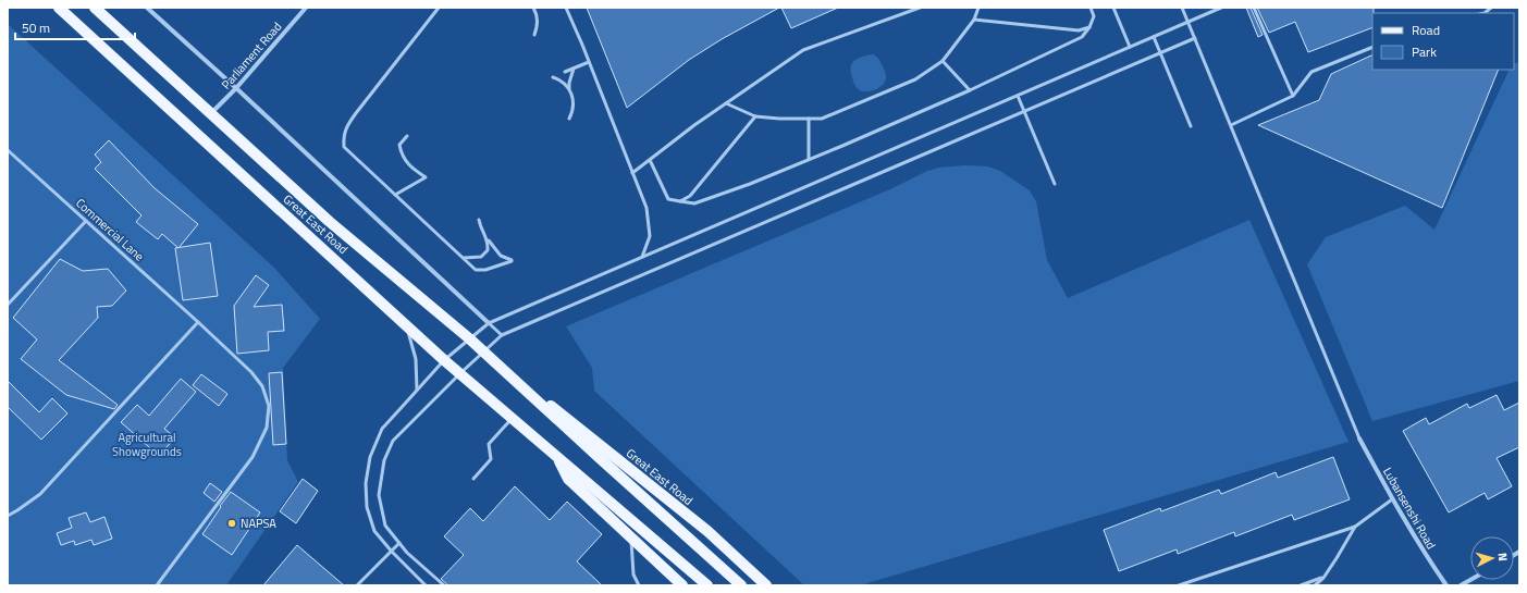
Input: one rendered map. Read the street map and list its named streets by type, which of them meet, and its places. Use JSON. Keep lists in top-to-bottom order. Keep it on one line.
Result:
{"streets":{"main road":["Great East Road"],"street":["Parliament Road","Lubansenshi Road"],"lane":["Commercial Lane"]},"crossings":[["Parliament Road","Great East Road"]],"parks":["Agricultural Showgrounds"],"places":["NAPSA"],"legend":["Road","Park"],"scale_bar":"50 m","north":"right"}
